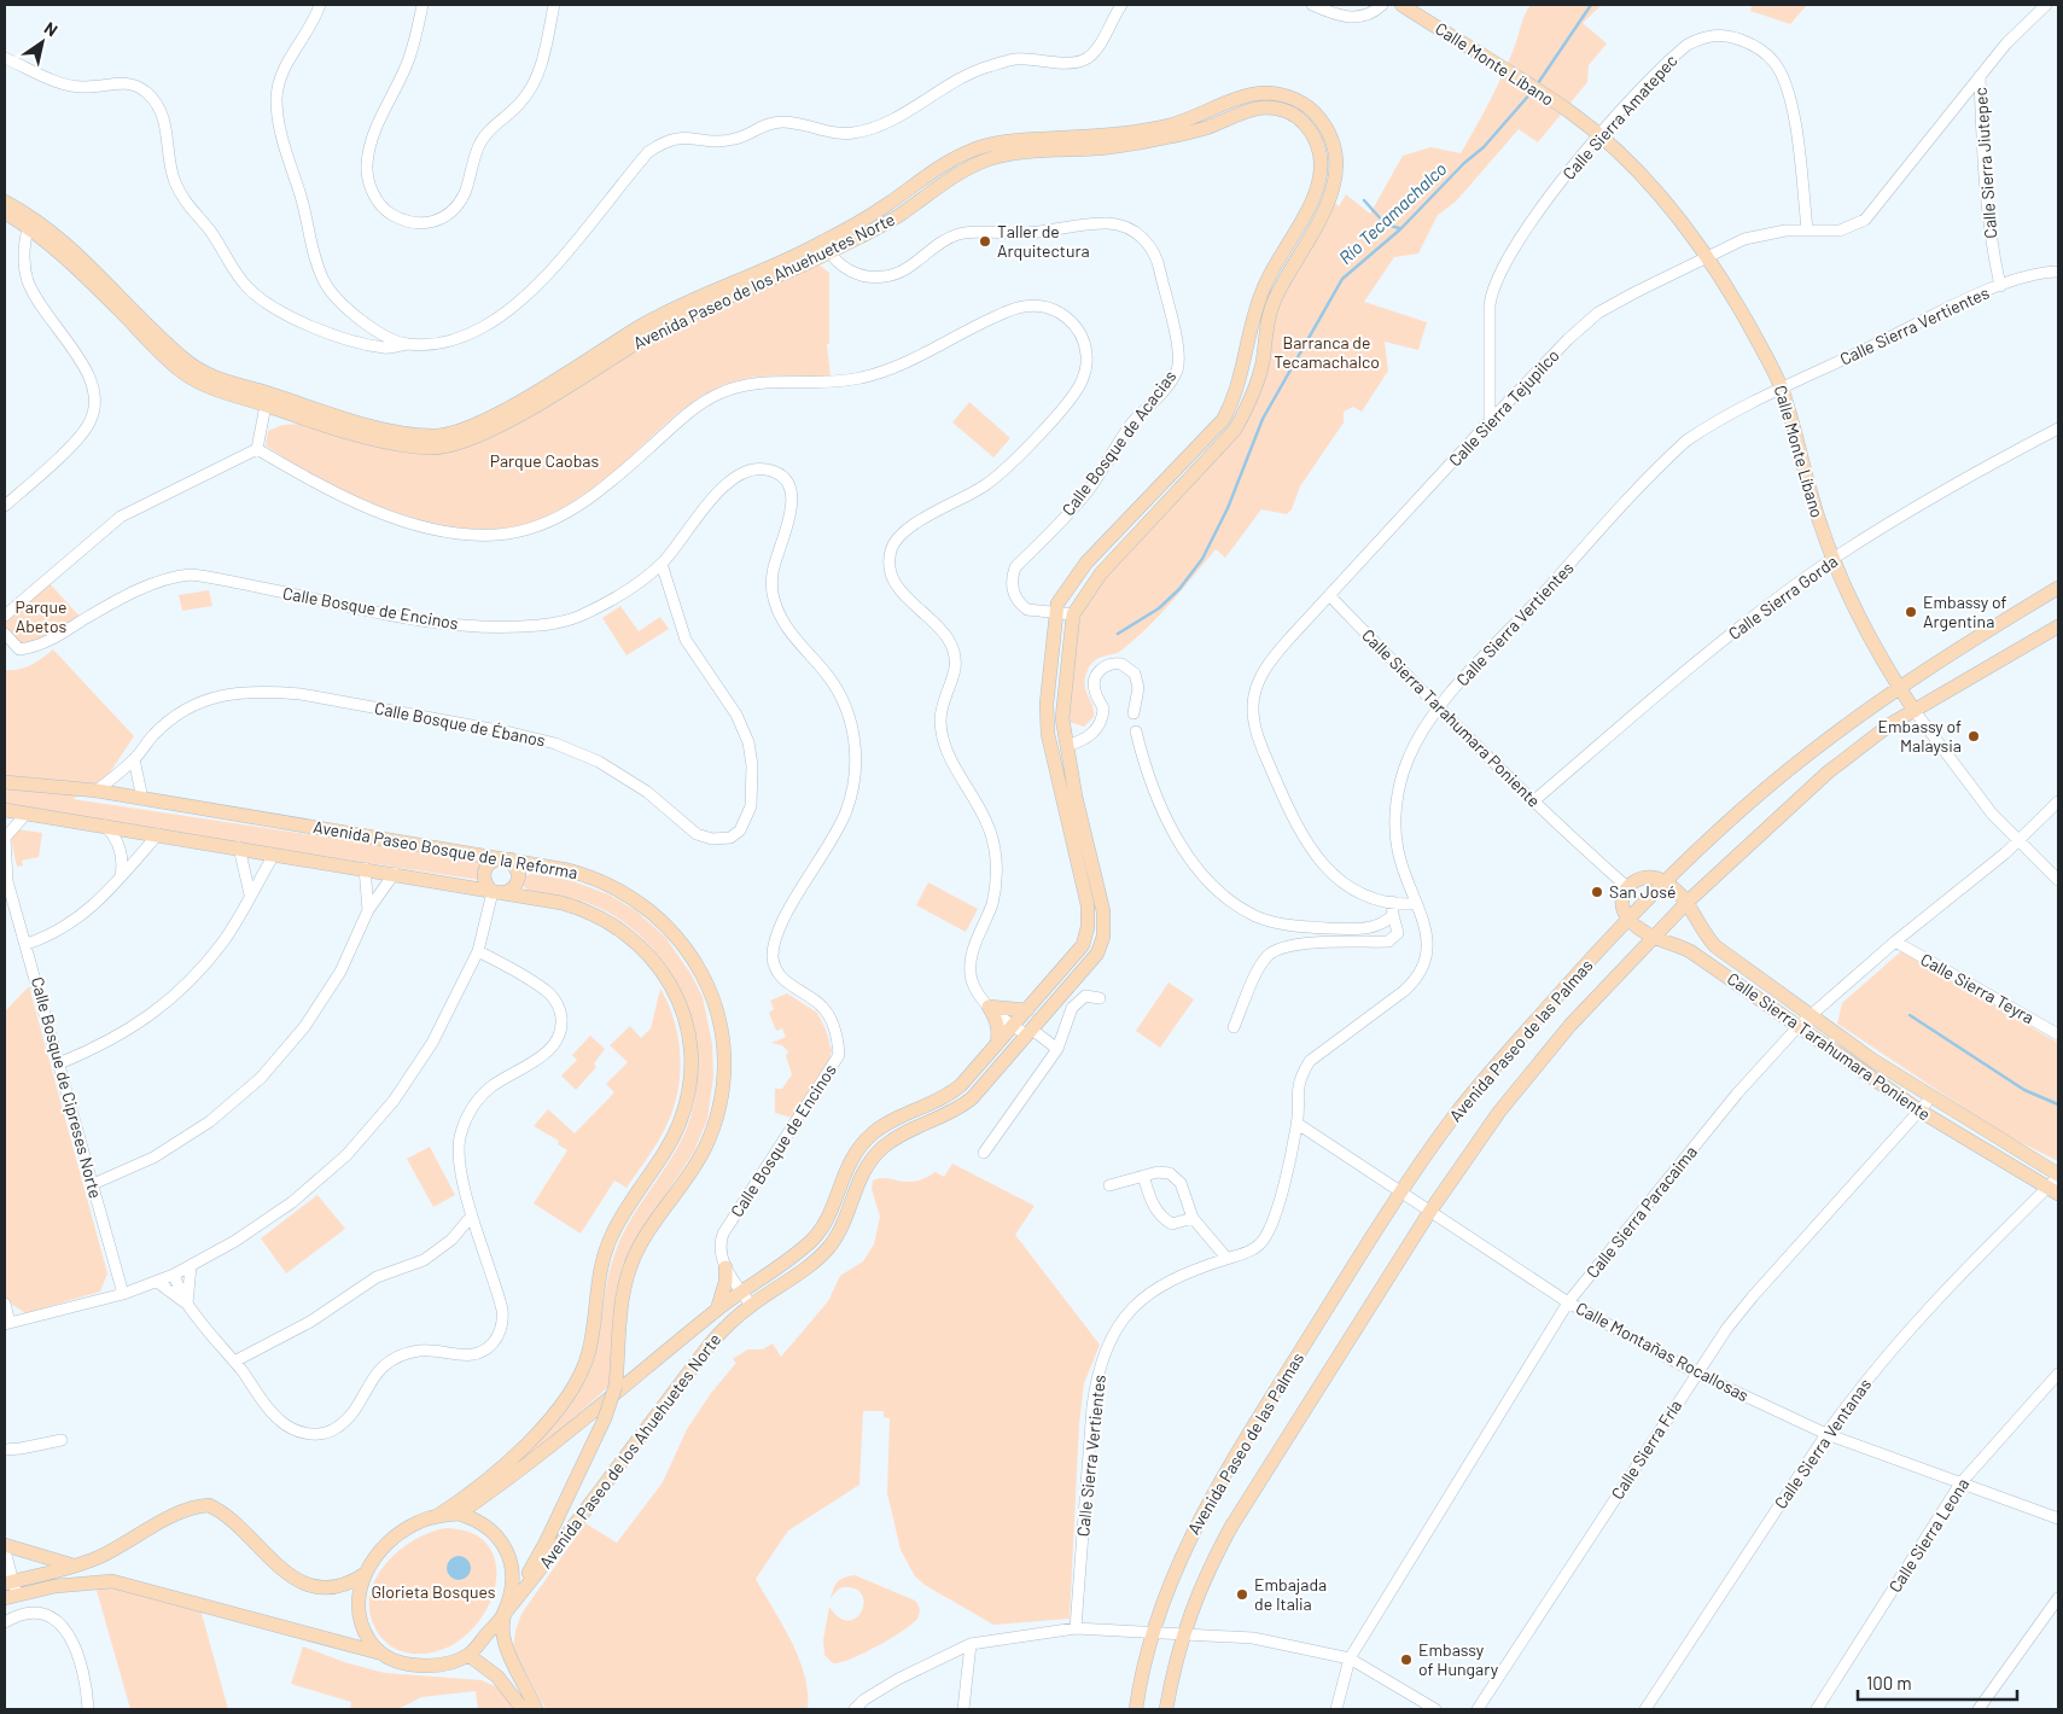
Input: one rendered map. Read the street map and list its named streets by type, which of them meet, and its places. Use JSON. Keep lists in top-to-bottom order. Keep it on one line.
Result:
{"streets":{"street":["Calle Monte Líbano","Calle Sierra Amatepec","Calle Sierra Jiutepec","Avenida Paseo de los Ahuehuetes Norte","Calle Sierra Vertientes","Calle Sierra Tejupilco","Calle Bosque de Acacias","Calle Sierra Gorda","Calle Bosque de Encinos","Calle Sierra Tarahumara Poniente","Calle Bosque de Ébanos","Avenida Paseo Bosque de la Reforma","Calle Sierra Teyra","Avenida Paseo de las Palmas","Calle Bosque de Cipreses Norte","Calle Sierra Paracaima","Calle Montañas Rocallosas","Calle Sierra Ventanas","Calle Sierra Fría","Calle Sierra Leona"]},"crossings":[["Calle Monte Líbano","Calle Sierra Amatepec"],["Calle Monte Líbano","Calle Sierra Vertientes"],["Calle Monte Líbano","Calle Sierra Tejupilco"],["Calle Monte Líbano","Calle Sierra Gorda"],["Calle Monte Líbano","Avenida Paseo de las Palmas"],["Calle Monte Líbano","Calle Sierra Paracaima"],["Calle Sierra Amatepec","Calle Sierra Tejupilco"],["Calle Sierra Jiutepec","Calle Sierra Vertientes"],["Avenida Paseo de los Ahuehuetes Norte","Calle Bosque de Acacias"],["Avenida Paseo de los Ahuehuetes Norte","Calle Bosque de Encinos"],["Avenida Paseo de los Ahuehuetes Norte","Avenida Paseo Bosque de la Reforma"],["Calle Sierra Vertientes","Calle Sierra Tarahumara Poniente"],["Calle Sierra Vertientes","Calle Montañas Rocallosas"],["Calle Sierra Tejupilco","Calle Sierra Tarahumara Poniente"],["Calle Sierra Gorda","Calle Sierra Tarahumara Poniente"],["Calle Bosque de Encinos","Calle Bosque de Ébanos"],["Calle Sierra Tarahumara Poniente","Avenida Paseo de las Palmas"],["Calle Sierra Tarahumara Poniente","Calle Sierra Paracaima"],["Calle Sierra Tarahumara Poniente","Calle Sierra Ventanas"],["Calle Sierra Tarahumara Poniente","Calle Sierra Fría"],["Calle Bosque de Ébanos","Avenida Paseo Bosque de la Reforma"],["Avenida Paseo Bosque de la Reforma","Calle Bosque de Cipreses Norte"],["Calle Sierra Teyra","Calle Sierra Paracaima"],["Avenida Paseo de las Palmas","Calle Montañas Rocallosas"],["Calle Sierra Paracaima","Calle Montañas Rocallosas"],["Calle Montañas Rocallosas","Calle Sierra Ventanas"],["Calle Montañas Rocallosas","Calle Sierra Fría"],["Calle Montañas Rocallosas","Calle Sierra Leona"]],"water":["Río Tecamachalco"],"parks":["Barranca de Tecamachalco","Parque Caobas","Parque Abetos","Glorieta Bosques"],"places":["Taller de Arquitectura","Embassy of Argentina","Embassy of Malaysia","San José","Embajada de Italia","Embassy of Hungary"],"scale_bar":"100 m","north":"top right"}
